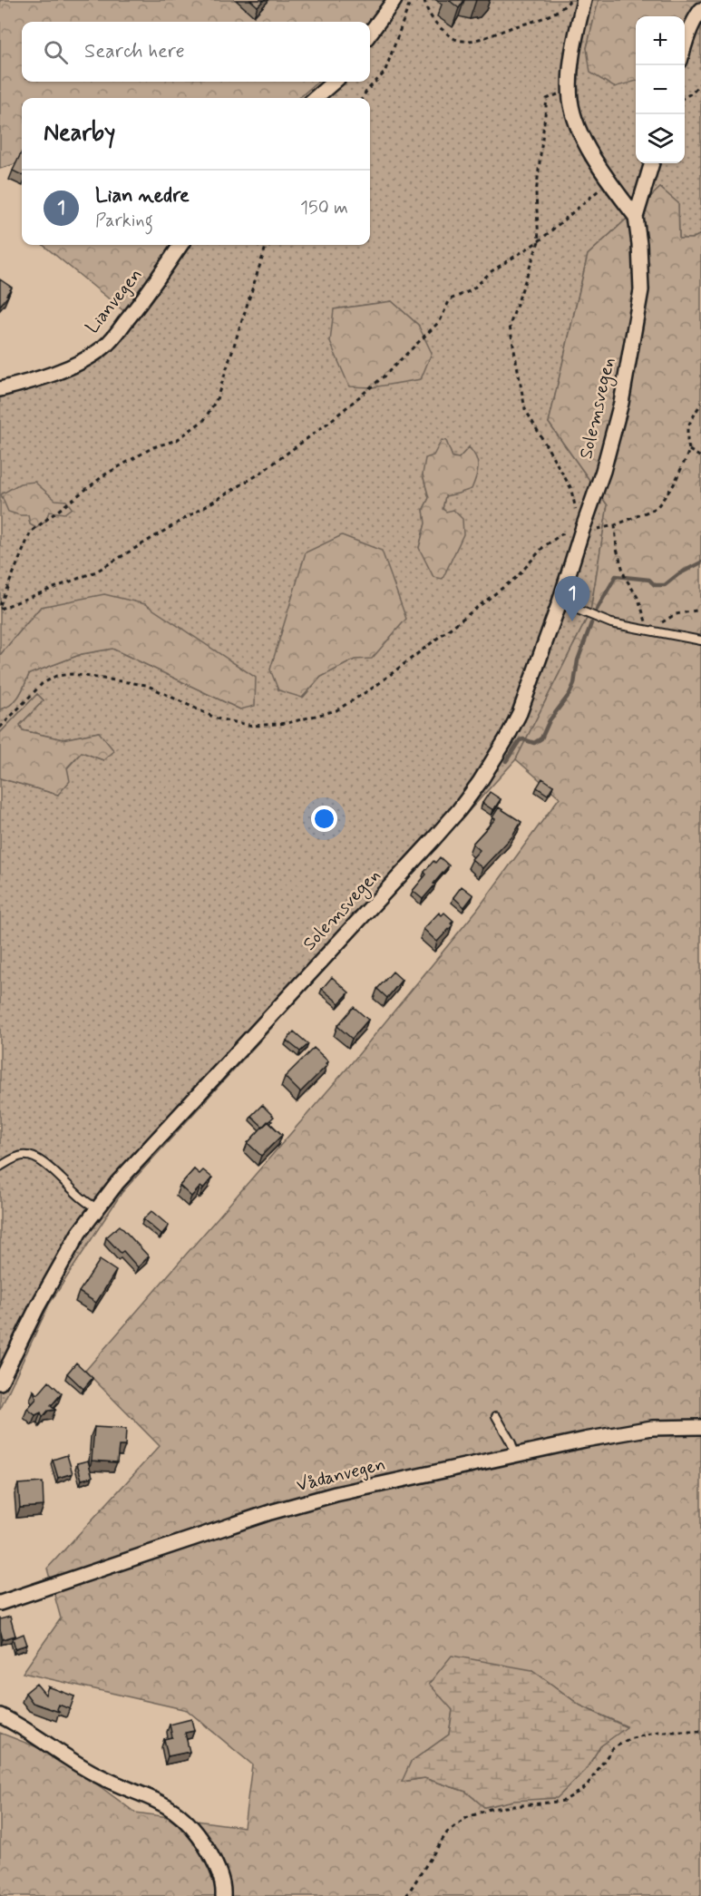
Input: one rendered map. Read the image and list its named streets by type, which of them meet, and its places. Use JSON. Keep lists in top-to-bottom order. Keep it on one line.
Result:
{"streets":{"street":["Lianvegen","Solemsvegen","Vådanvegen"]},"page":{"map_buttons":["+","−"],"search":"Search here","heading":"Nearby","list":[{"mark":"1","name":"Lian nedre","note":"Parking","value":"150 m"}],"pins":"1"}}
